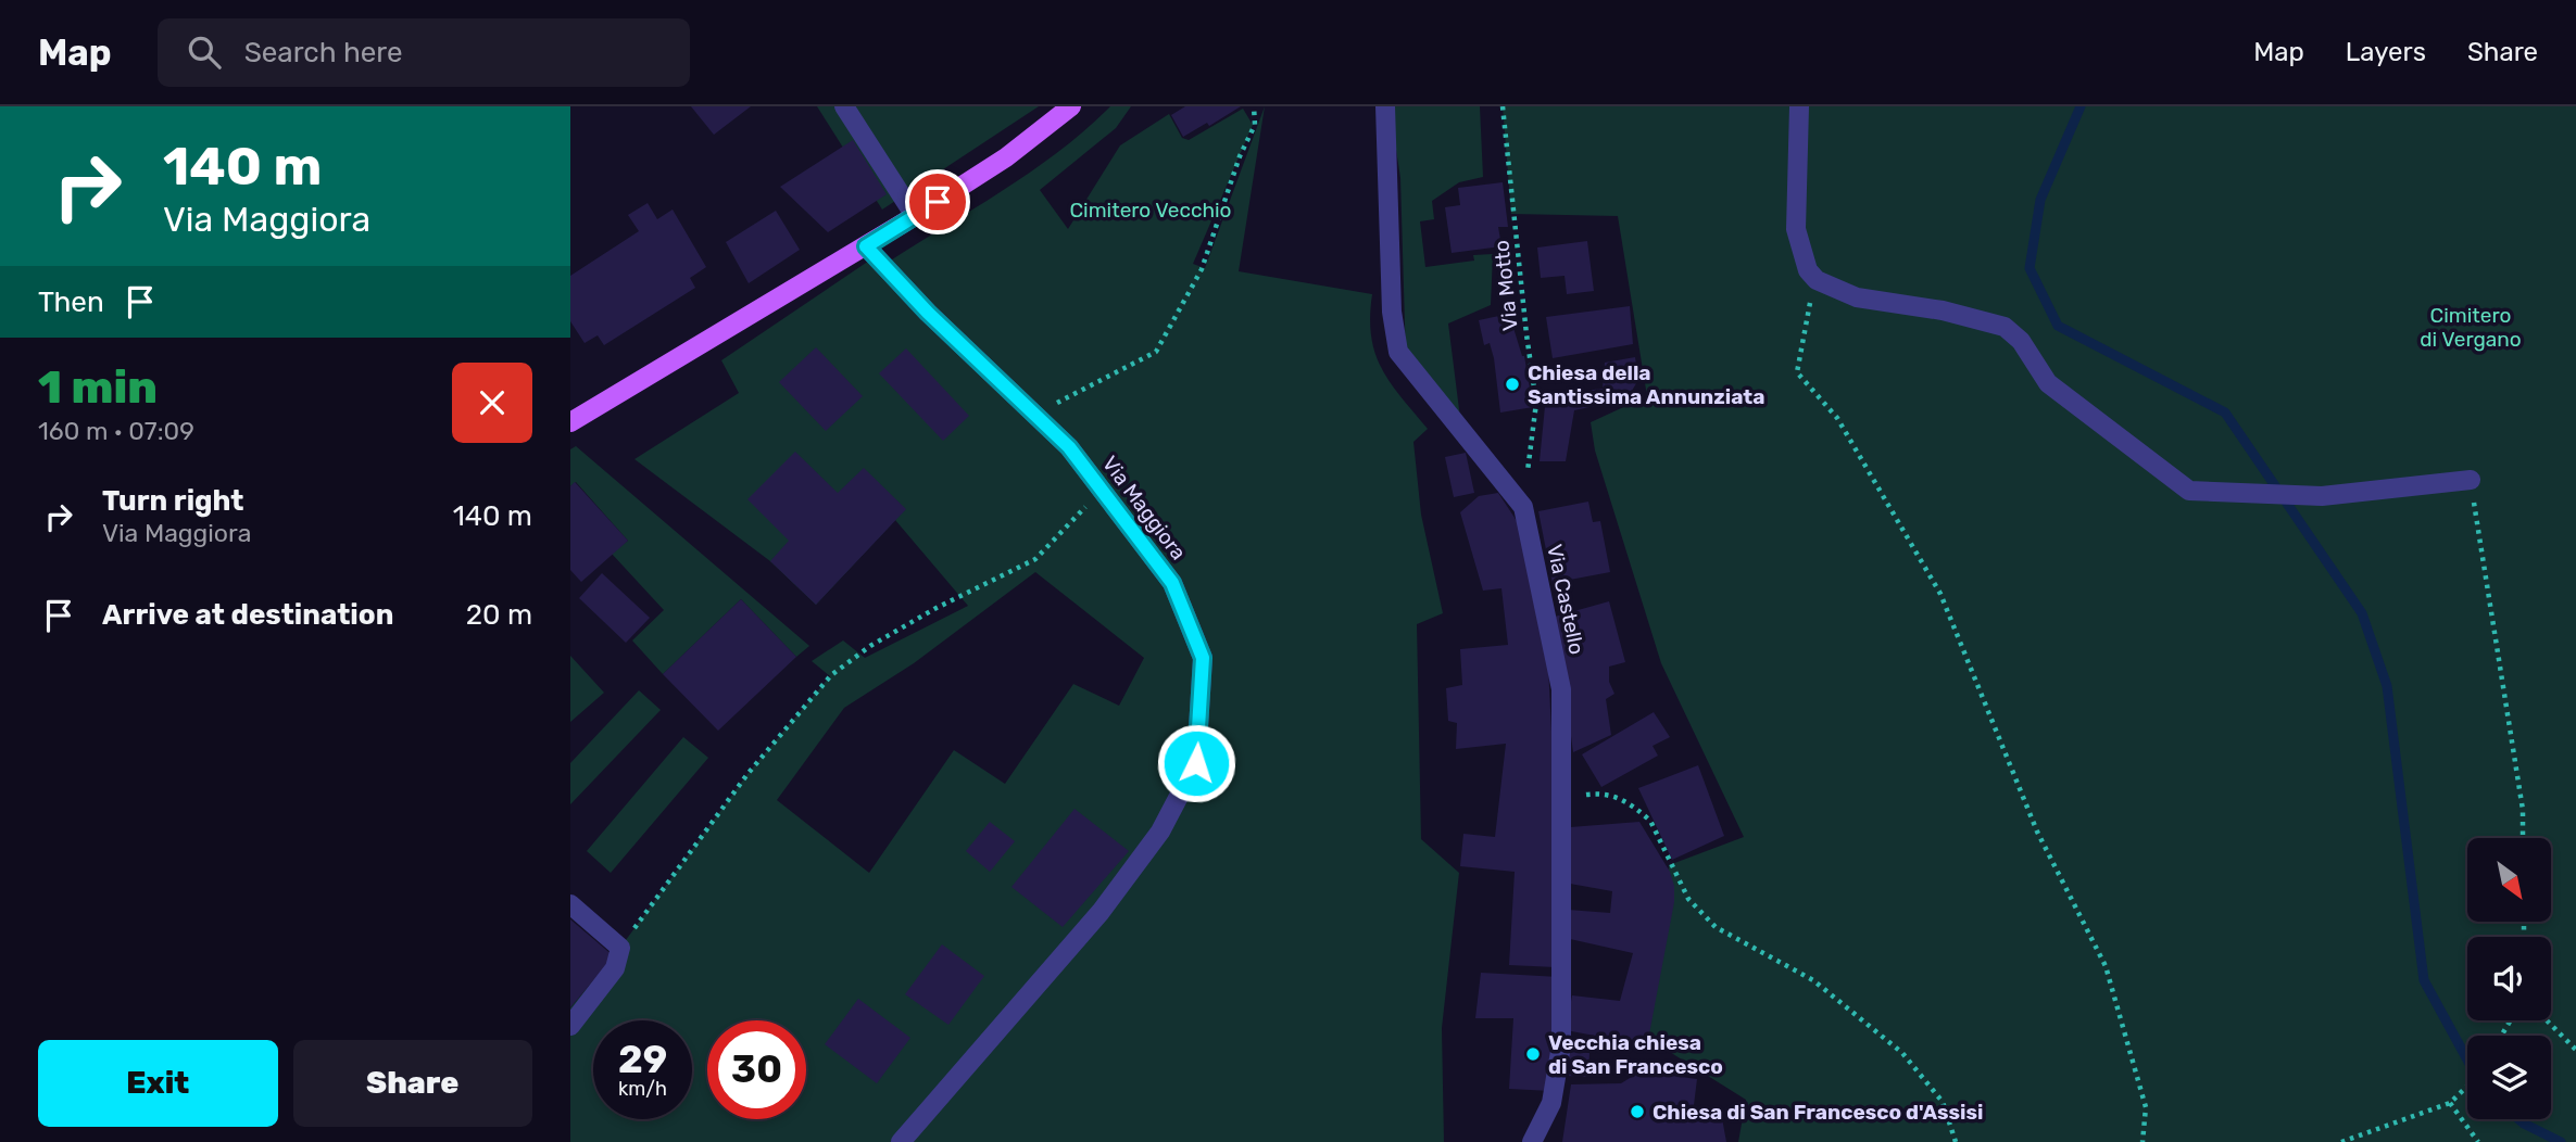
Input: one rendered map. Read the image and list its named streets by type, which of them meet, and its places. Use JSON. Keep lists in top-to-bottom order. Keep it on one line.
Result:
{"streets":{"street":["Via Maggiora","Via Castello"],"path":["Via Motto"]},"crossings":[["Via Motto","Via Castello"]],"parks":["Cimitero Vecchio","Cimitero di Vergano"],"places":["Chiesa della Santissima Annunziata","Vecchia chiesa di San Francesco","Chiesa di San Francesco d'Assisi"],"north":"bottom right","page":{"header":"Map","search":"Search here","nav":["Map","Layers","Share"],"turn":["140 m","Via Maggiora"],"then":"Then","heading":["1 min","160 m · 07:09"],"list":[{"name":"Turn right","note":"Via Maggiora","value":"140 m"},{"name":"Arrive at destination","value":"20 m"}],"speed":"29 km/h","limit":"30","buttons":["Exit","Share"]}}
